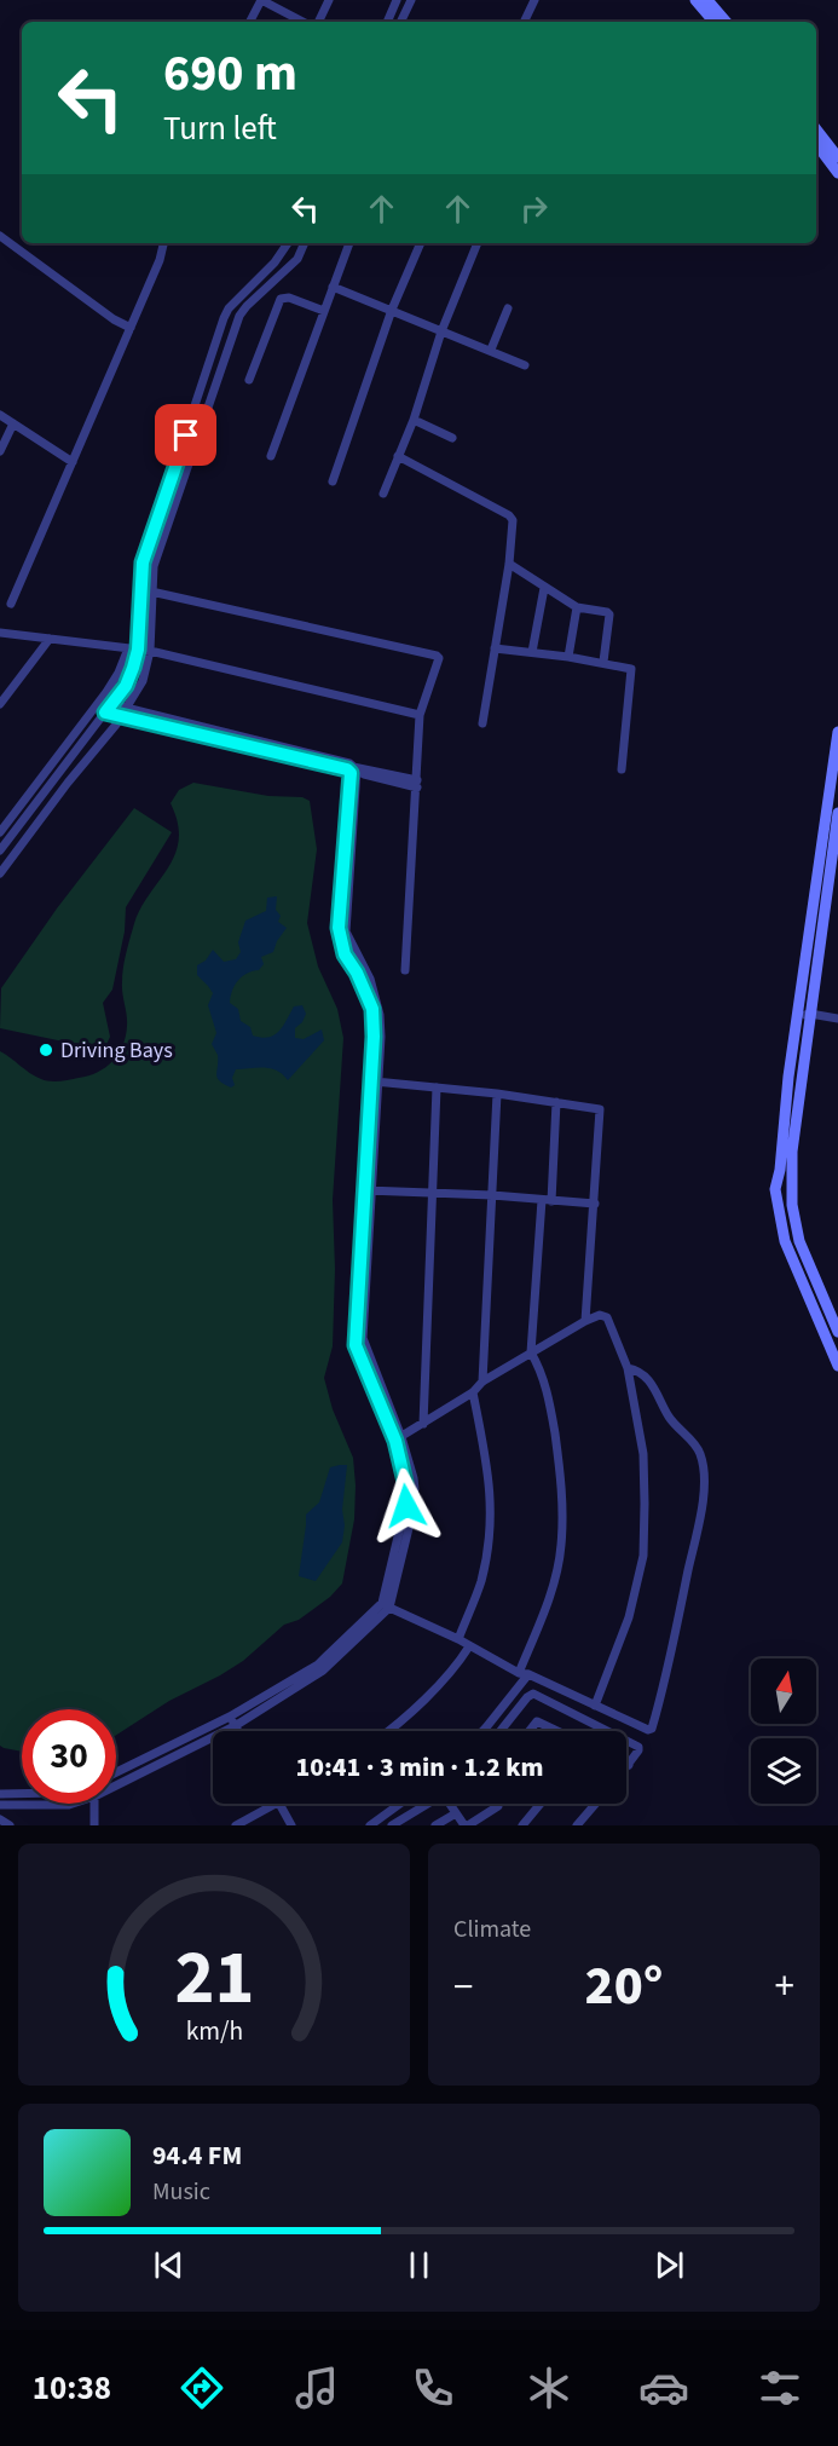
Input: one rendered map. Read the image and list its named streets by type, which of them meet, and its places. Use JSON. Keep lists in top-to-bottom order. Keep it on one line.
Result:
{"places":["Driving Bays"],"north":"top","page":{"turn":["690 m","Turn left"],"limit":"30","trip":"10:41 · 3 min · 1.2 km","tile":"Climate","heat":["−","20°","+"],"song":["94.4 FM","Music"],"tabs":"10:38","gauge":["21","km/h"]}}
